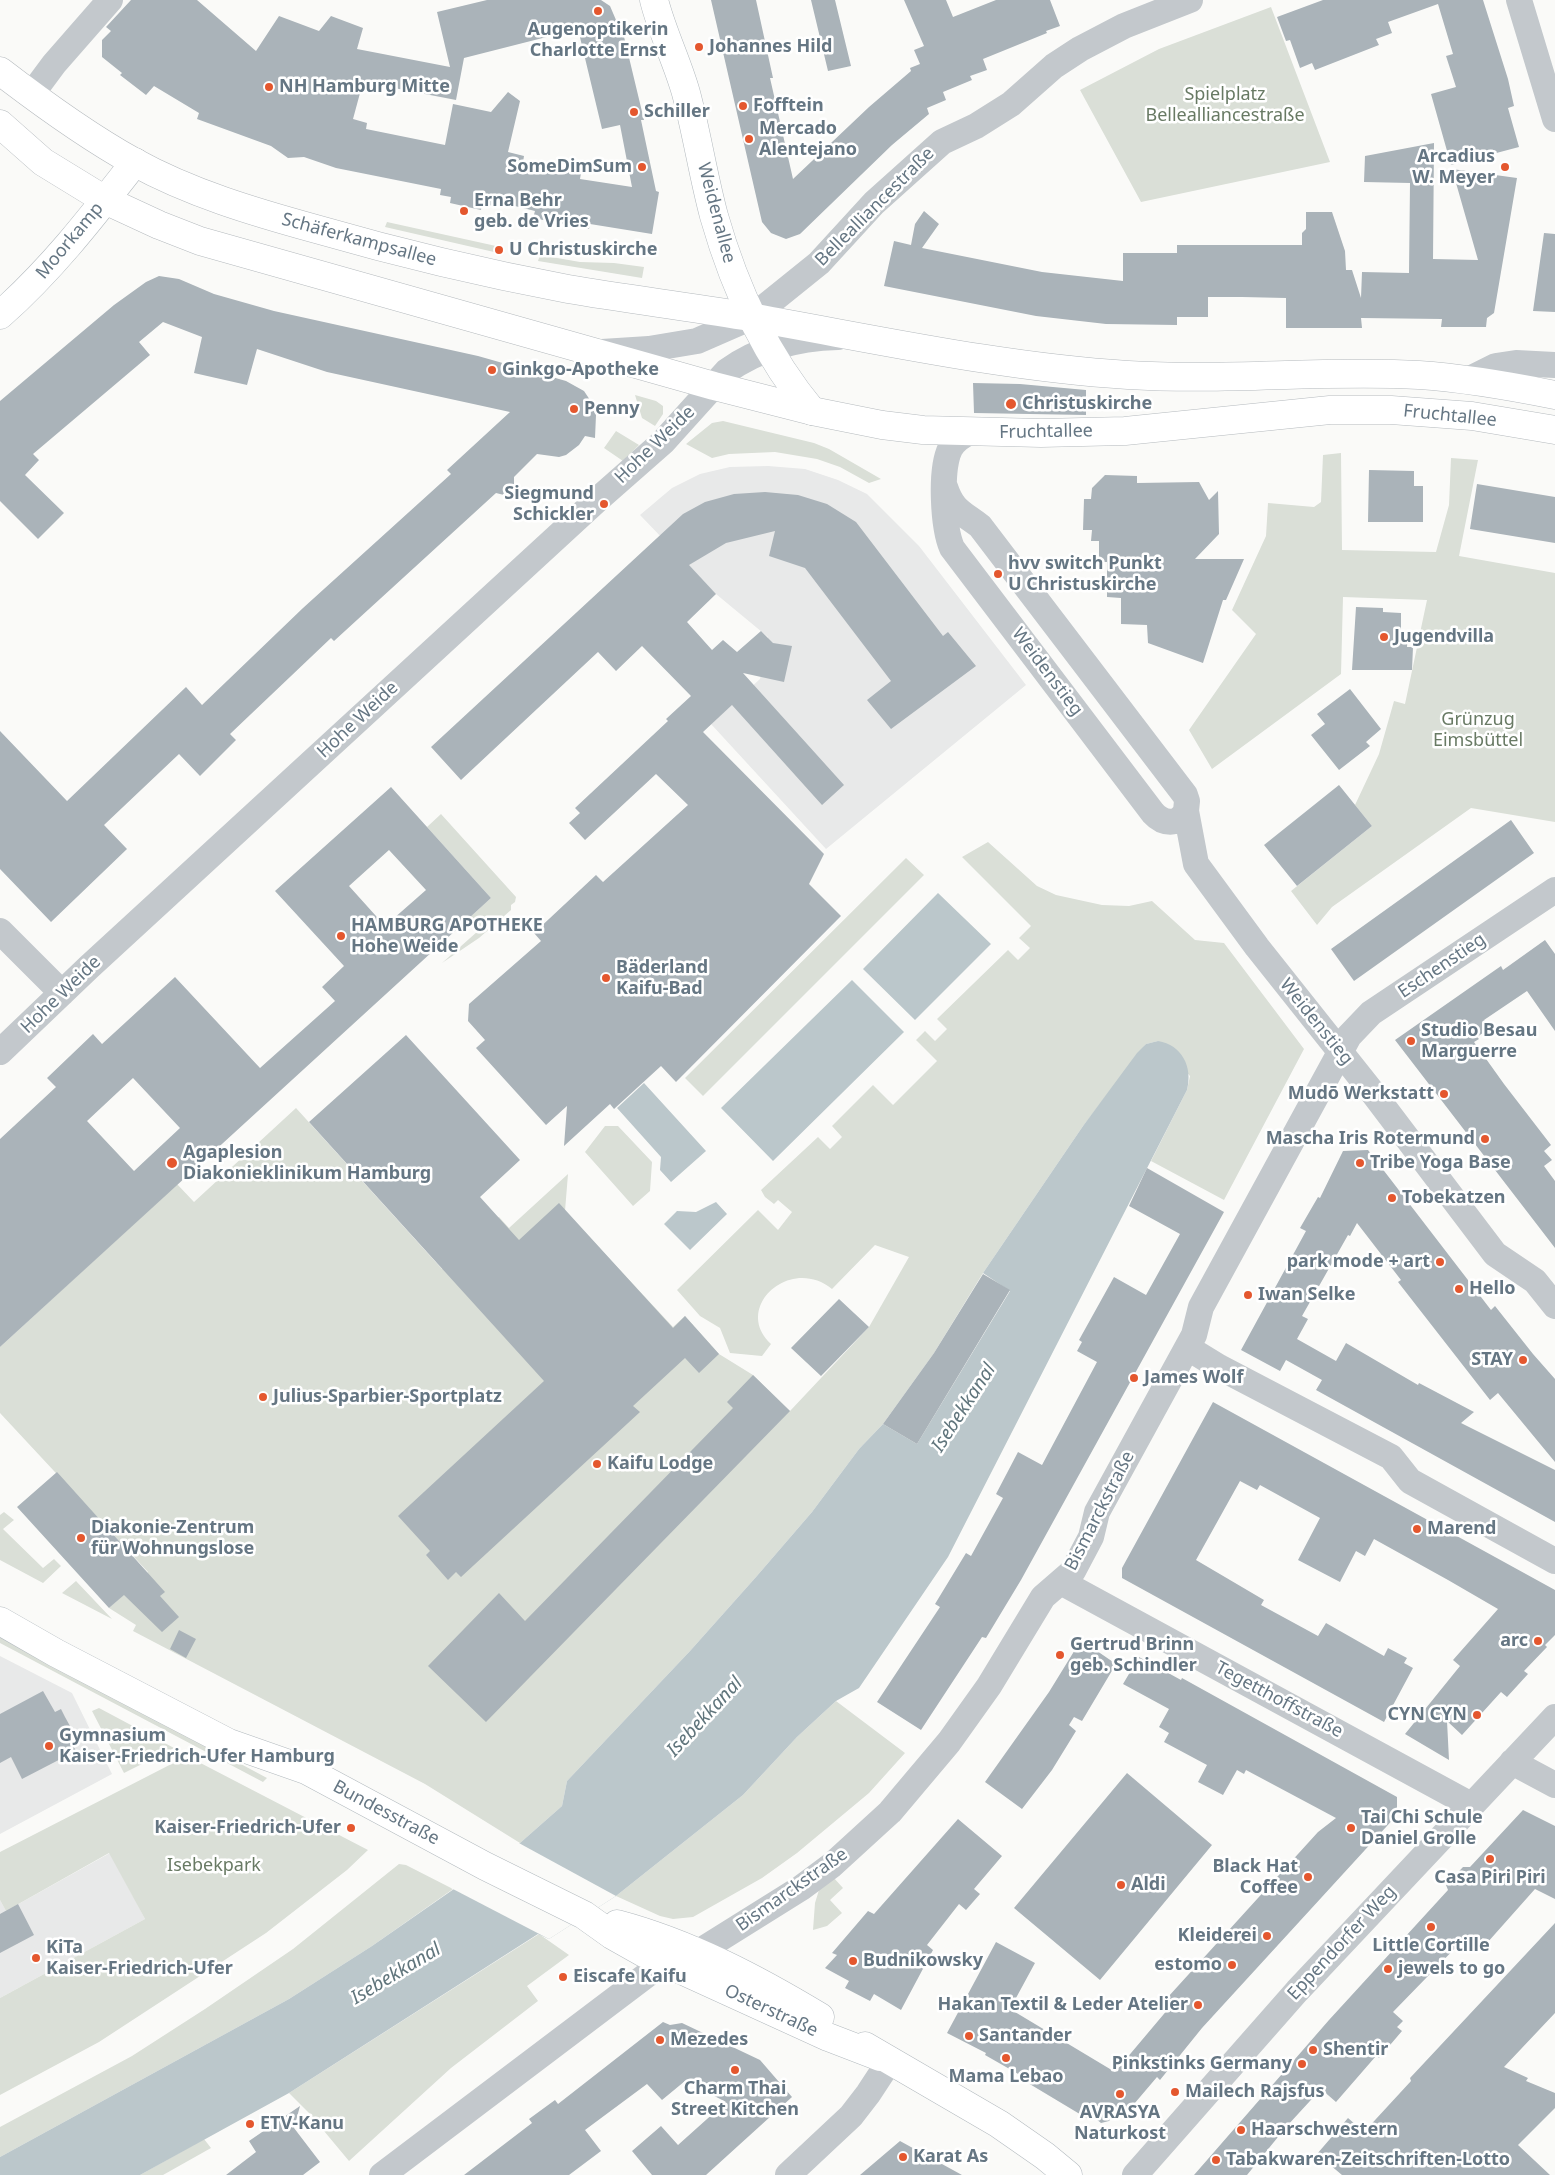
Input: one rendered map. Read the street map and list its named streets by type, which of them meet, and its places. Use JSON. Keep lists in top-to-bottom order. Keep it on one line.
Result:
{"streets":{"main road":["Weidenallee","Schäferkampsallee","Moorkamp","Fruchtallee","Bundesstraße","Osterstraße"],"street":["Bellealliancestraße","Hohe Weide","Weidenstieg","Eschenstieg","Bismarckstraße","Tegetthoffstraße","Eppendorfer Weg"]},"crossings":[["Bellealliancestraße","Weidenallee"],["Bellealliancestraße","Schäferkampsallee"],["Bellealliancestraße","Fruchtallee"],["Weidenallee","Schäferkampsallee"],["Weidenallee","Fruchtallee"],["Schäferkampsallee","Moorkamp"],["Schäferkampsallee","Fruchtallee"],["Fruchtallee","Hohe Weide"],["Fruchtallee","Weidenstieg"],["Weidenstieg","Eschenstieg"],["Weidenstieg","Bismarckstraße"],["Eschenstieg","Bismarckstraße"],["Bismarckstraße","Tegetthoffstraße"],["Bismarckstraße","Bundesstraße"],["Bismarckstraße","Osterstraße"],["Tegetthoffstraße","Eppendorfer Weg"],["Bundesstraße","Osterstraße"]],"water":["Isebekkanal"],"parks":["Spielplatz Bellealliancestraße","Grünzug Eimsbüttel","Isebekpark"],"places":["Augenoptikerin Charlotte Ernst","Johannes Hild","NH Hamburg Mitte","Fofftein","Schiller","Mercado Alentejano","SomeDimSum","Arcadius W. Meyer","Erna Behr geb. de Vries","U Christuskirche","Ginkgo-Apotheke","Christuskirche","Penny","Siegmund Schickler","hvv switch Punkt U Christuskirche","Jugendvilla","HAMBURG APOTHEKE Hohe Weide","Bäderland Kaifu-Bad","Studio Besau Marguerre","Mudō Werkstatt","Mascha Iris Rotermund","Agaplesion Diakonieklinikum Hamburg","Tribe Yoga Base","Tobekatzen","park mode + art","Hello","Iwan Selke","STAY","James Wolf","Julius-Sparbier-Sportplatz","Kaifu Lodge","Marend","Diakonie-Zentrum für Wohnungslose","arc","Gertrud Brinn geb. Schindler","CYN CYN","Gymnasium Kaiser-Friedrich-Ufer Hamburg","Kaiser-Friedrich-Ufer","Tai Chi Schule Daniel Grolle","Casa Piri Piri","Black Hat Coffee","Aldi","Little Cortille","Kleiderei","KiTa Kaiser-Friedrich-Ufer","Budnikowsky","estomo","jewels to go","Eiscafe Kaifu","Hakan Textil & Leder Atelier","Santander","Mezedes","Shentir","Mama Lebao","Pinkstinks Germany","Charm Thai Street Kitchen","Mailech Rajsfus","AVRASYA Naturkost","ETV-Kanu","Haarschwestern","Karat As","Tabakwaren-Zeitschriften-Lotto"]}
